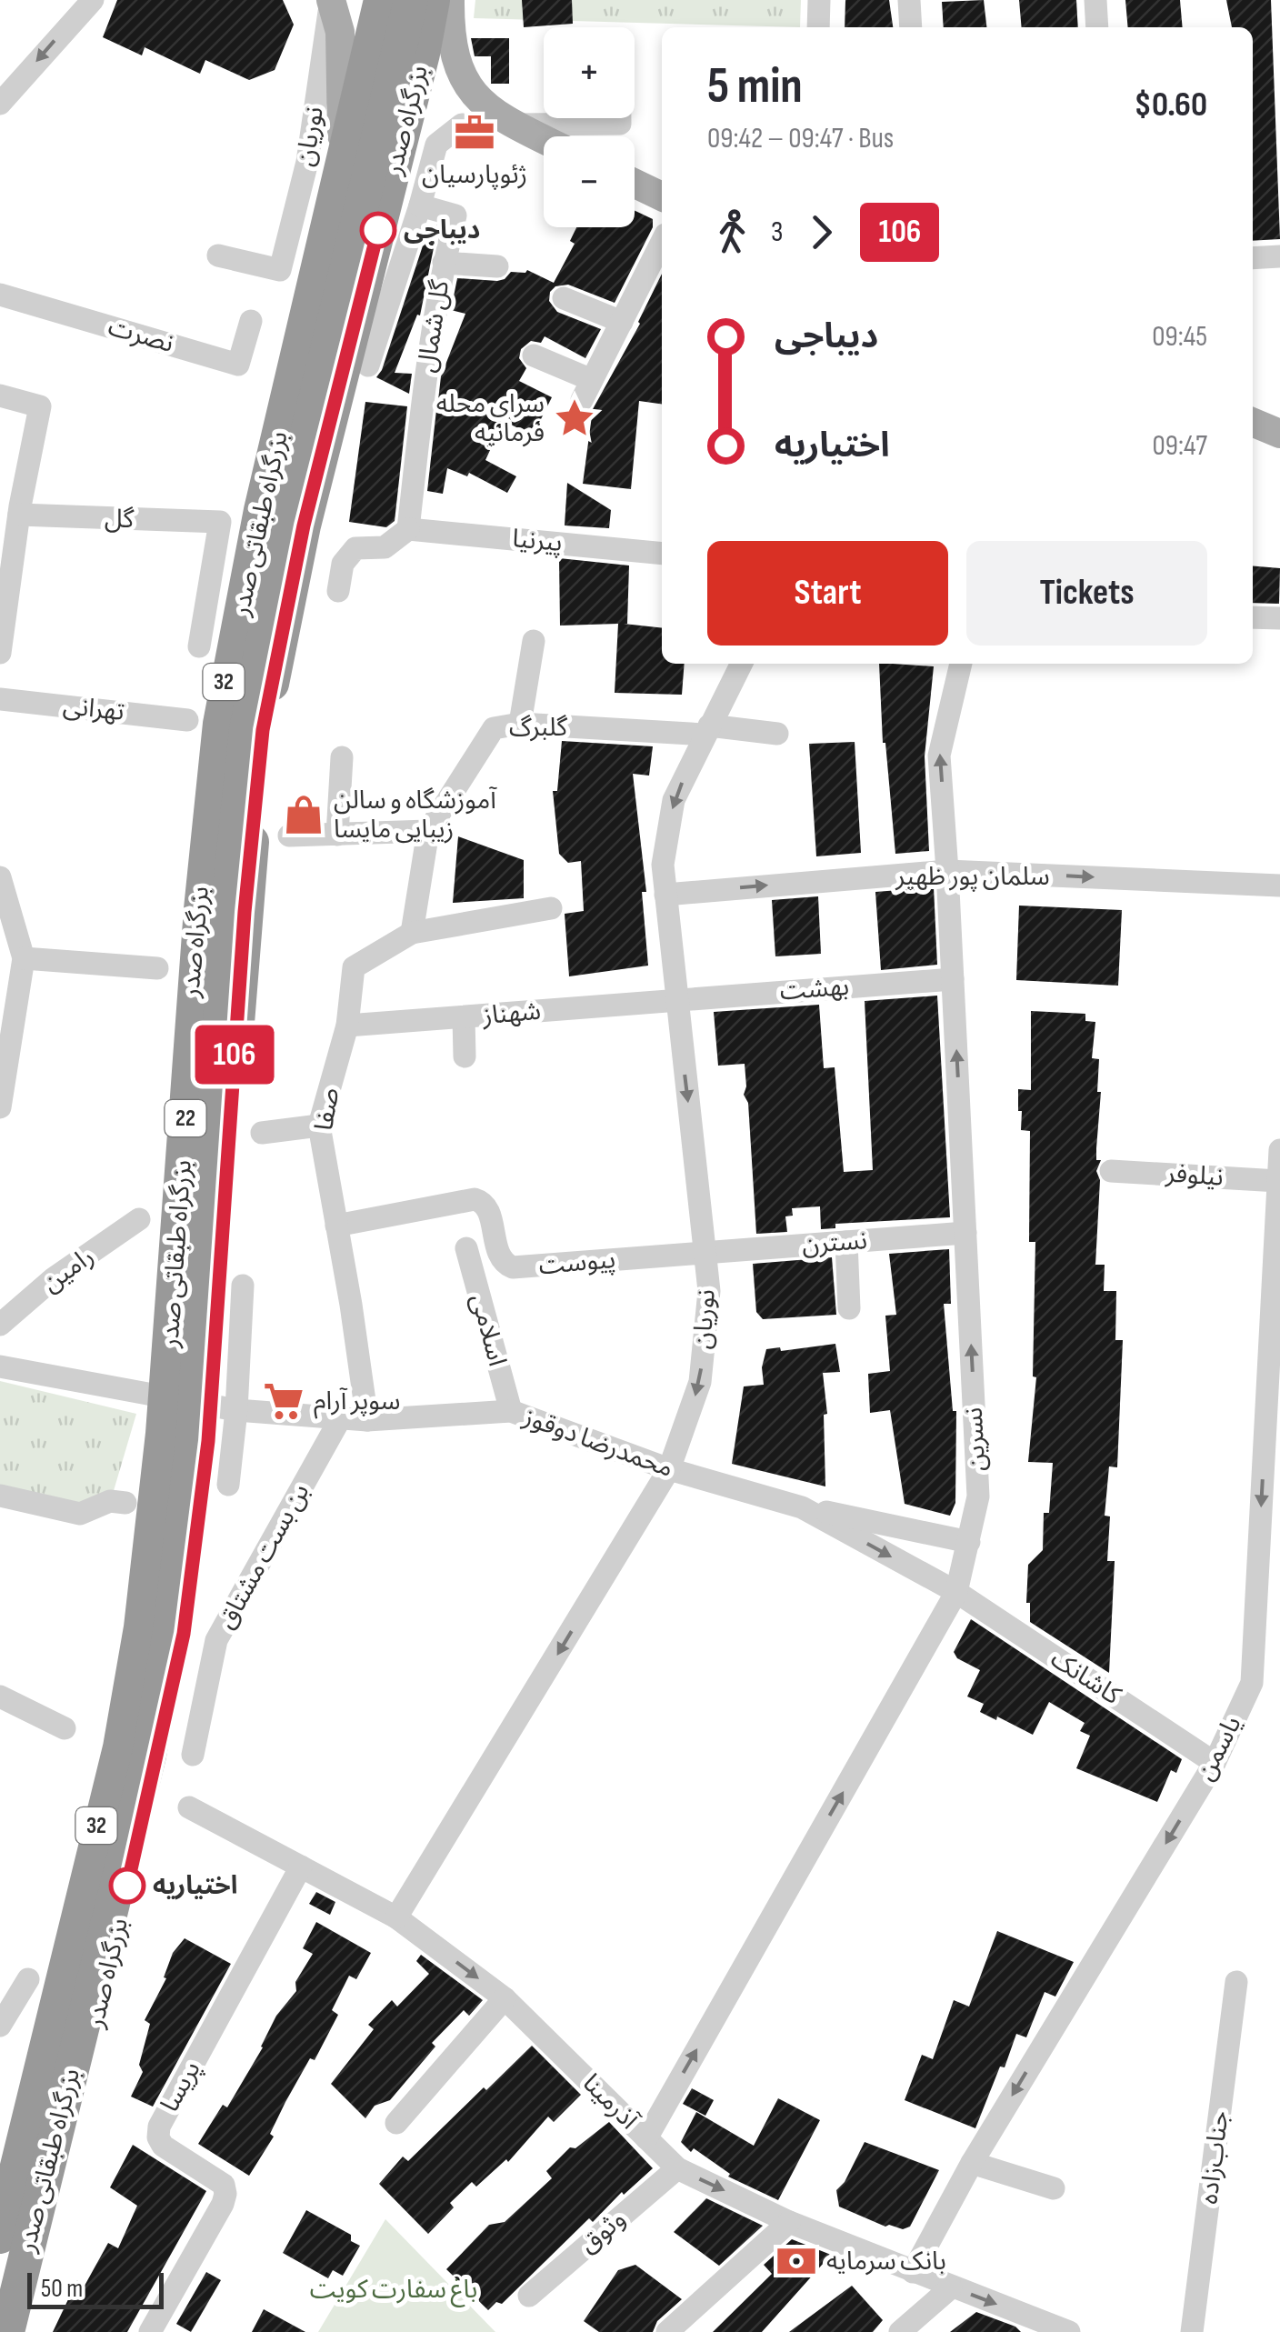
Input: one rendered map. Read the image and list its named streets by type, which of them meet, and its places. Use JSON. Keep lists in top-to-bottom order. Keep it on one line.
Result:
{"streets":{"highway":["بزرگراه صدر","بزرگراه طبقاتی صدر","32","22"],"street":["نوریان","گل شمال","نصرت","گل","پیرنیا","تهرانی","گلبرگ","سلمان پور ظهیر","بهشت","شهناز","صفا","نیلوفر","نسترن","پیوست","رامین","اسلامی","نسرین","محمدرضا دوقوز","بن بست مشتاق","کاشانک","یاسمن","پریسا","آذرمینا","جناب‌زاده","وثوق"]},"crossings":[["بزرگراه صدر","بزرگراه طبقاتی صدر"],["بزرگراه صدر","محمدرضا دوقوز"],["نوریان","گلبرگ"],["نوریان","سلمان پور ظهیر"],["نوریان","بهشت"],["نوریان","شهناز"],["نوریان","نسترن"],["نوریان","پیوست"],["نوریان","محمدرضا دوقوز"],["نوریان","آذرمینا"],["گل شمال","پیرنیا"],["سلمان پور ظهیر","نسرین"],["بهشت","شهناز"],["بهشت","نسرین"],["شهناز","صفا"],["صفا","پیوست"],["صفا","محمدرضا دوقوز"],["نیلوفر","یاسمن"],["نسترن","پیوست"],["نسترن","نسرین"],["اسلامی","محمدرضا دوقوز"],["نسرین","محمدرضا دوقوز"],["نسرین","کاشانک"],["نسرین","آذرمینا"],["محمدرضا دوقوز","بن بست مشتاق"],["محمدرضا دوقوز","کاشانک"],["کاشانک","یاسمن"],["یاسمن","آذرمینا"],["پریسا","آذرمینا"],["آذرمینا","وثوق"]],"one_way":["نوریان","سلمان پور ظهیر","نسرین","یاسمن"],"parks":["باغ سفارت کویت"],"places":{"office":["ژئوپارسیان"],"other":["دیباجی","اختیاریه"],"place":["سرای محله فرمانیه"],"shop":["آموزشگاه و سالن زیبایی مایسا"],"supermarket":["سوپر آرام"],"bank":["بانک سرمایه"]},"lines":["bus line 106"],"scale_bar":"50 m","page":{"on_map":"106","map_buttons":["+","−"],"heading":["5 min","09:42 – 09:47 · Bus","$0.60"],"legs":["3","106"],"list":[{"name":"دیباجی","value":"09:45"},{"name":"اختیاریه","value":"09:47"}],"buttons":["Start","Tickets"],"scale":"50 m"}}
